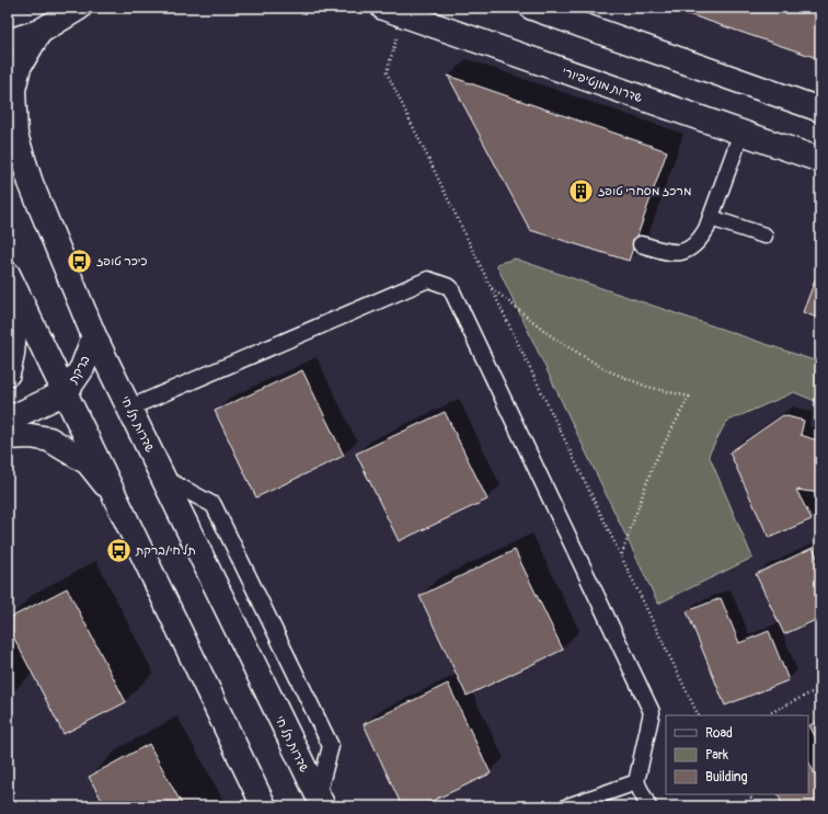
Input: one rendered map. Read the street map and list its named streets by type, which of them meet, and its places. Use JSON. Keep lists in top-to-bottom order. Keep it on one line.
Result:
{"streets":{"main road":["שדרות מונטיפיורי","ברקת","שדרות תל חי"]},"crossings":[["ברקת","שדרות תל חי"]],"places":{"building":["מרכז מסחרי טופז"],"bus stop":["כיכר טופז","תל חי/ברקת"]},"legend":["Road","Park","Building"]}
